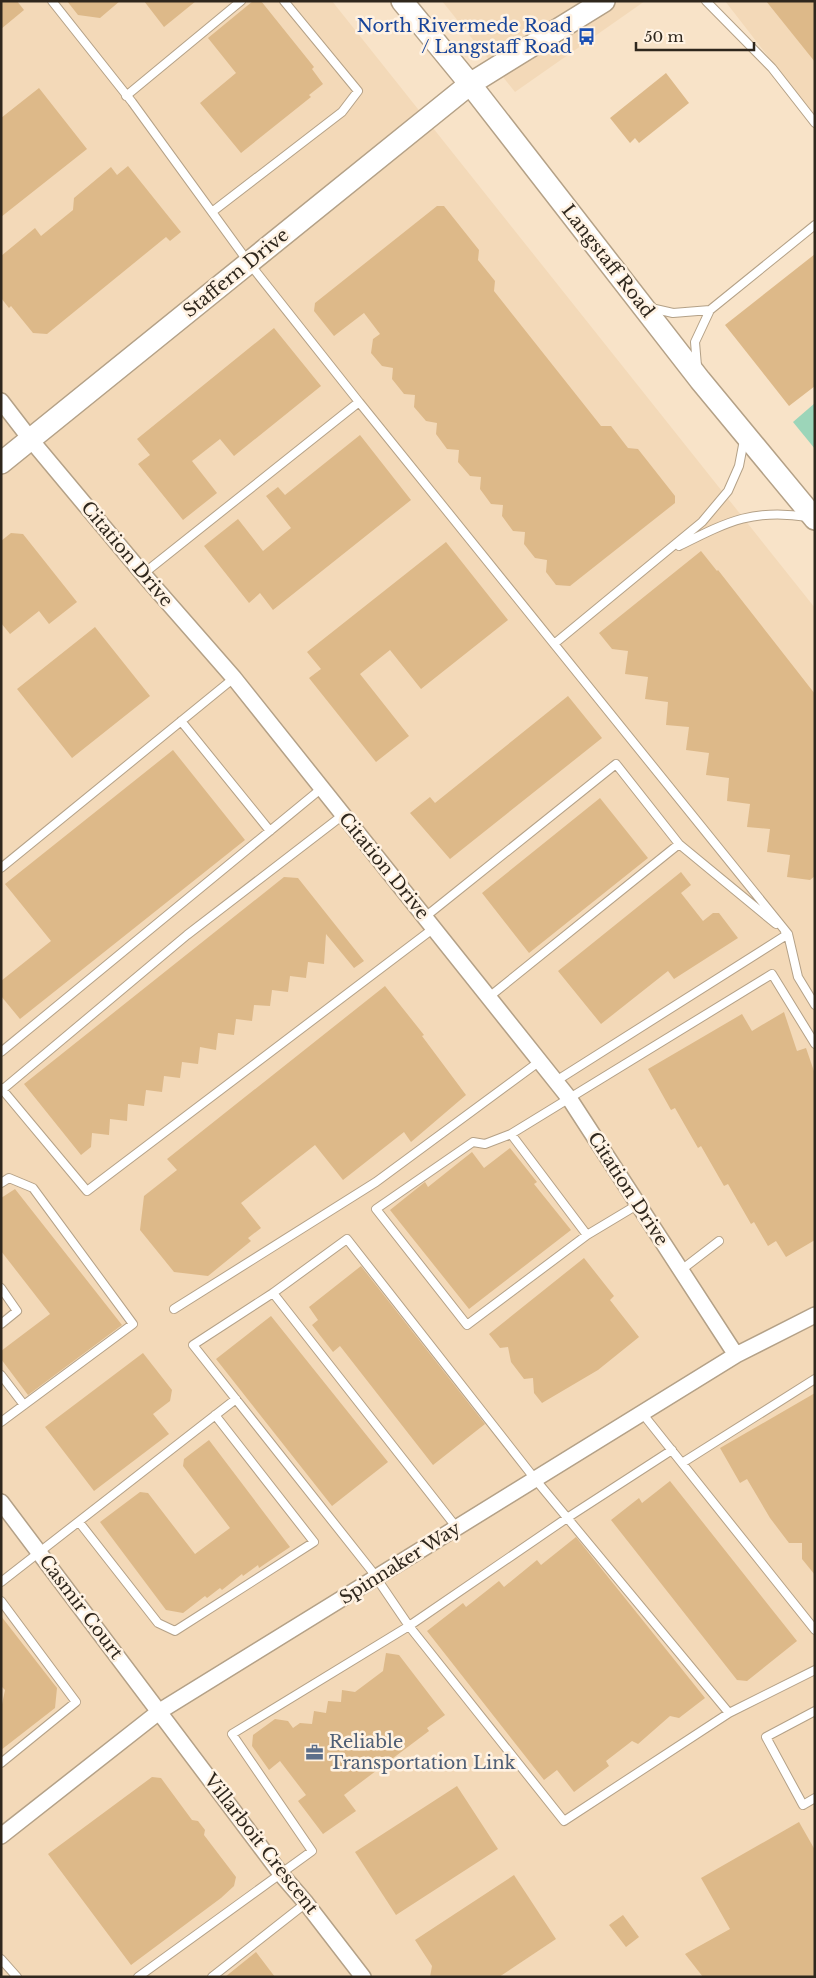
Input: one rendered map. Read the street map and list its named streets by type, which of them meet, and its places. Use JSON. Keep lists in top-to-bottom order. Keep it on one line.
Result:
{"streets":{"street":["Langstaff Road","Staffern Drive","Citation Drive","Spinnaker Way","Casmir Court","Villarboit Crescent"]},"crossings":[["Langstaff Road","Staffern Drive"],["Staffern Drive","Citation Drive"],["Citation Drive","Spinnaker Way"],["Spinnaker Way","Casmir Court"],["Spinnaker Way","Villarboit Crescent"],["Casmir Court","Villarboit Crescent"]],"places":{"bus stop":["North Rivermede Road / Langstaff Road"],"office":["Reliable Transportation Link"]},"scale_bar":"50 m"}
